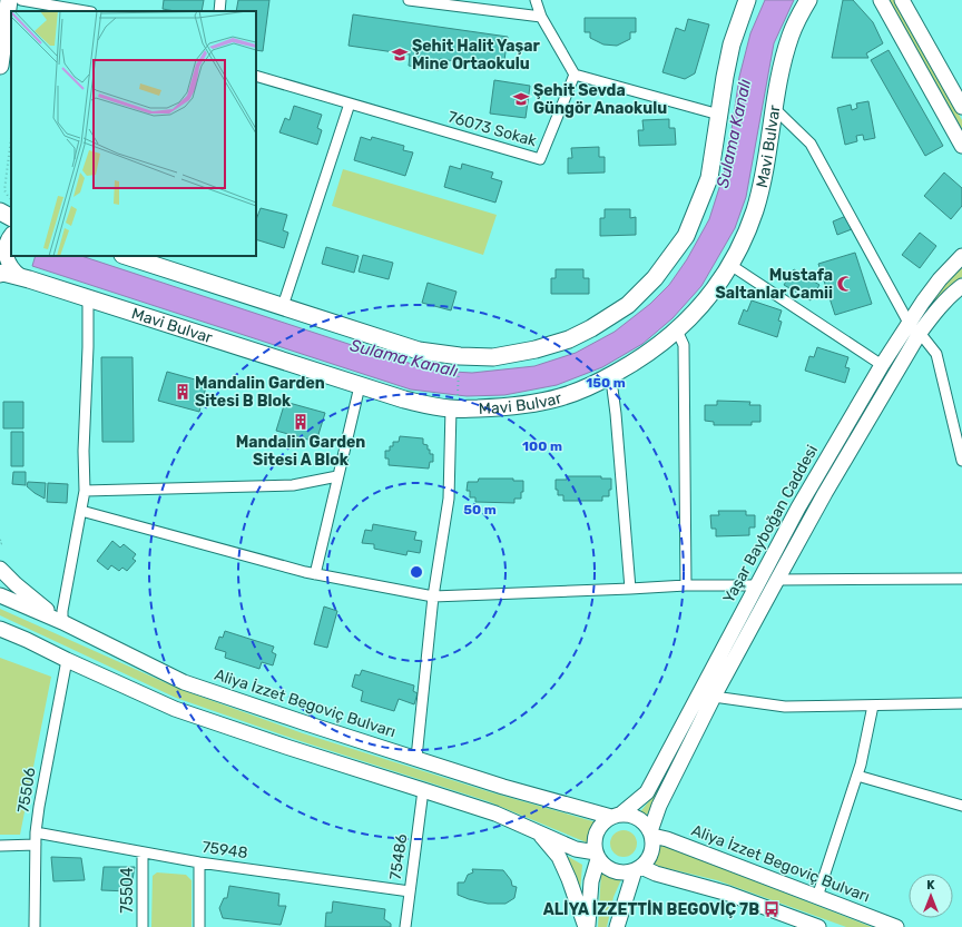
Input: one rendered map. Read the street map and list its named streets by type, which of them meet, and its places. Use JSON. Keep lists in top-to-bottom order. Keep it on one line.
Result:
{"streets":{"main road":["Mavi Bulvar","Yaşar Bayboğan Caddesi","Aliya İzzet Begoviç Bulvarı"],"street":["76073 Sokak","75506","75948","75486","75504"]},"crossings":[["Yaşar Bayboğan Caddesi","Aliya İzzet Begoviç Bulvarı"],["75506","75948"],["75948","75486"],["75948","75504"]],"water":["Sulama Kanalı"],"places":{"school or university":["Şehit Halit Yaşar Mine Ortaokulu","Şehit Sevda Güngör Anaokulu"],"mosque":["Mustafa Saltanlar Camii"],"building":["Mandalin Garden Sitesi B Blok","Mandalin Garden Sitesi A Blok"],"bus stop":["ALİYA İZZETTİN BEGOVİÇ 7B"]},"north":"top","rings":["150 m","100 m","50 m"]}
